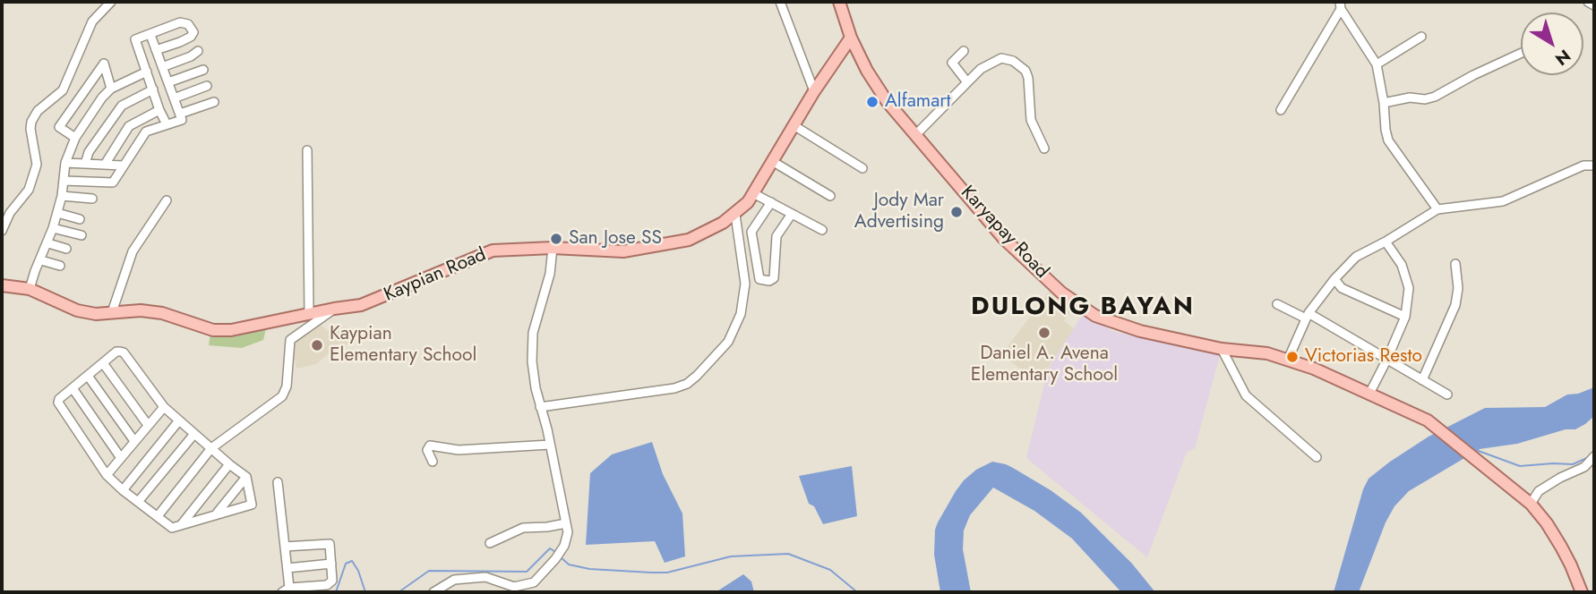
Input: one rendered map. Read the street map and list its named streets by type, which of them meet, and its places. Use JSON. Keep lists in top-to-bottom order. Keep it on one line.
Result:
{"streets":{"main road":["Karyapay Road","Kaypian Road"]},"crossings":[["Karyapay Road","Kaypian Road"]],"districts":["DULONG BAYAN"],"places":["Alfamart","Jody Mar Advertising","San Jose SS","Daniel A. Avena Elementary School","Kaypian Elementary School","Victorias Resto"],"north":"bottom right"}
